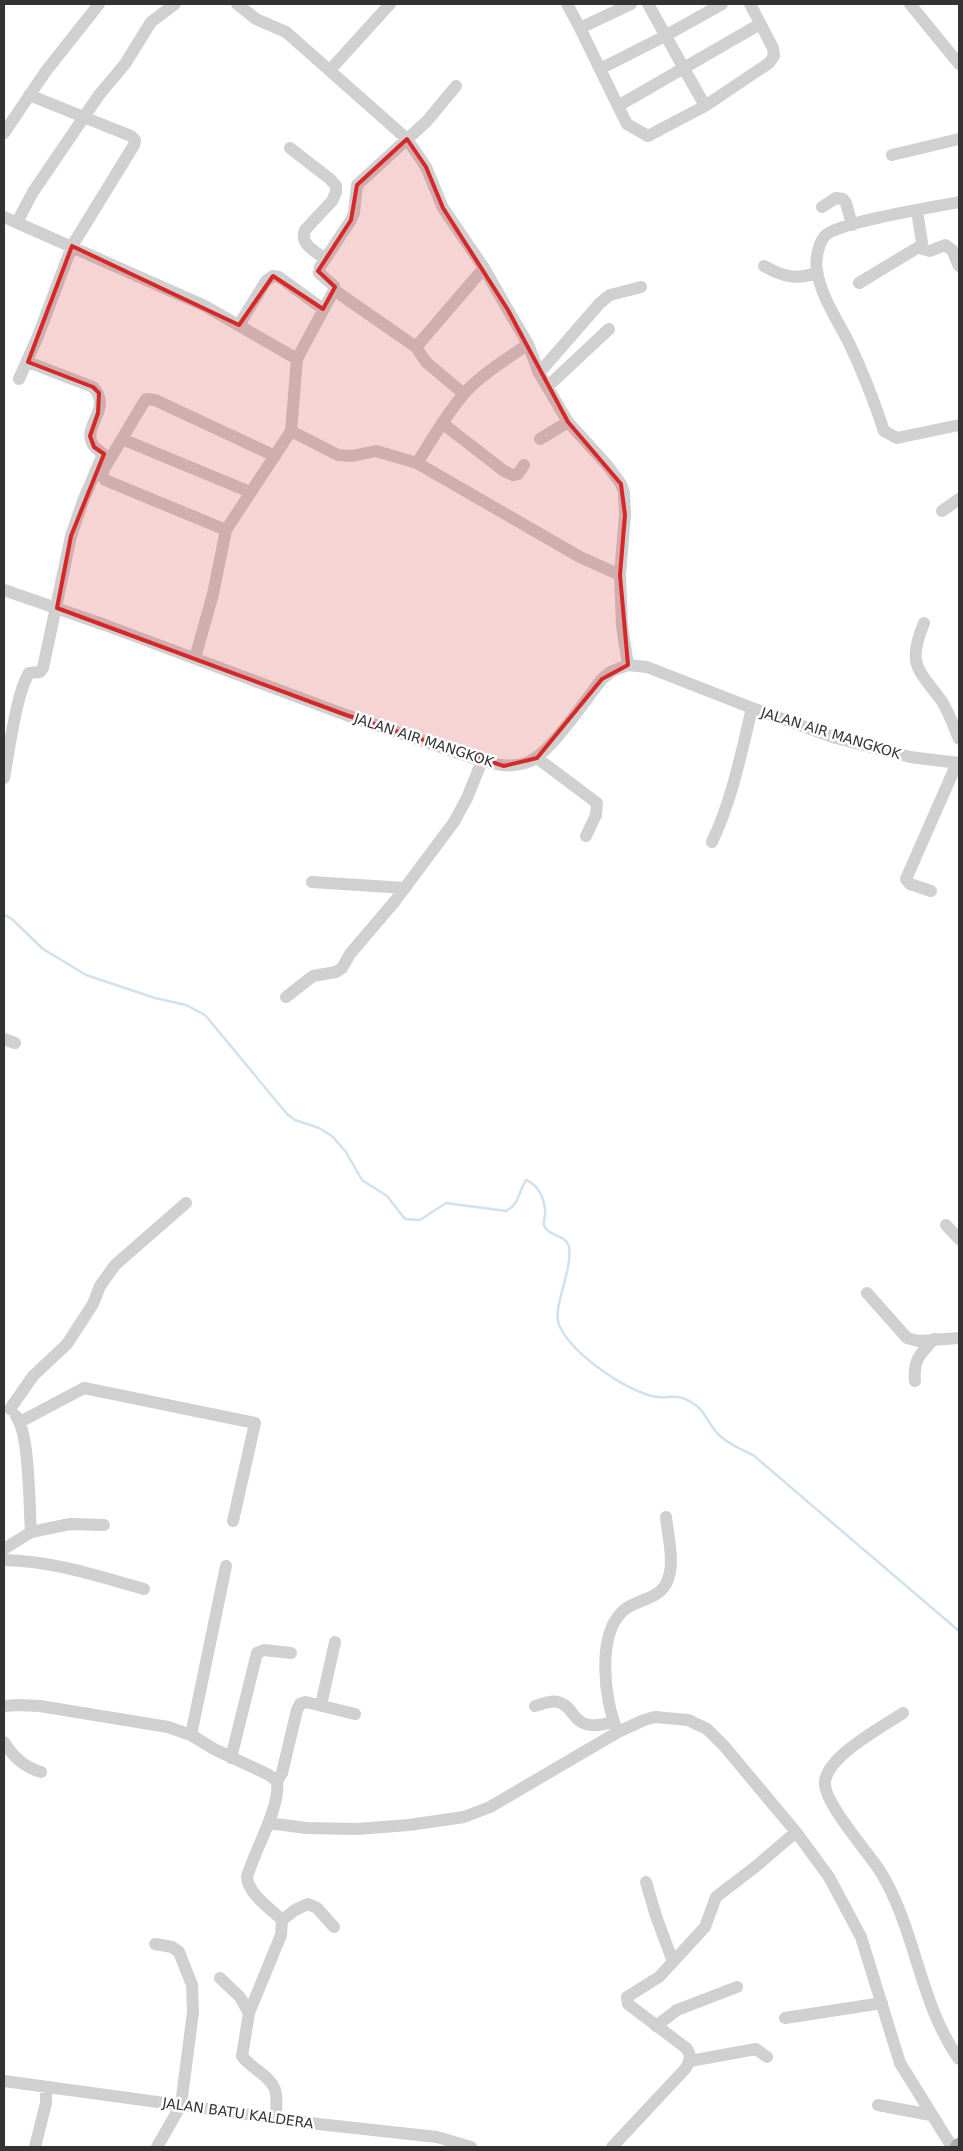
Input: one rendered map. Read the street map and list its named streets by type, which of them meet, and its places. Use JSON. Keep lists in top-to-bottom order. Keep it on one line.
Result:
{"streets":{"street":["JALAN AIR MANGKOK","JALAN BATU KALDERA"]}}
